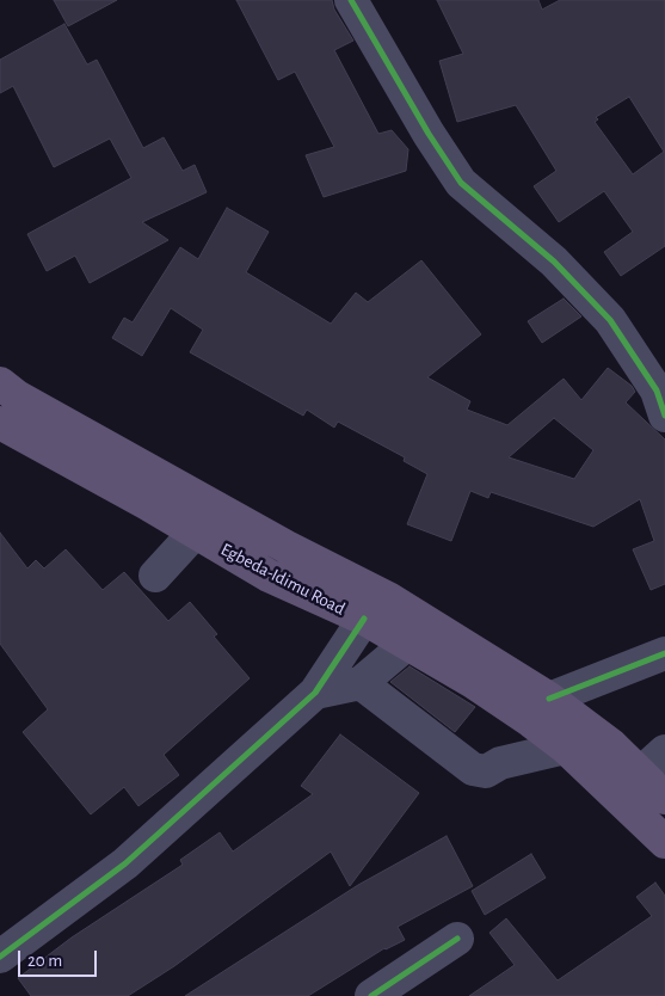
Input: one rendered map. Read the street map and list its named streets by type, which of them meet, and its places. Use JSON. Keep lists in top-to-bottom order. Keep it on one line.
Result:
{"streets":{"main road":["Egbeda-Idimu Road"]},"scale_bar":"20 m"}
